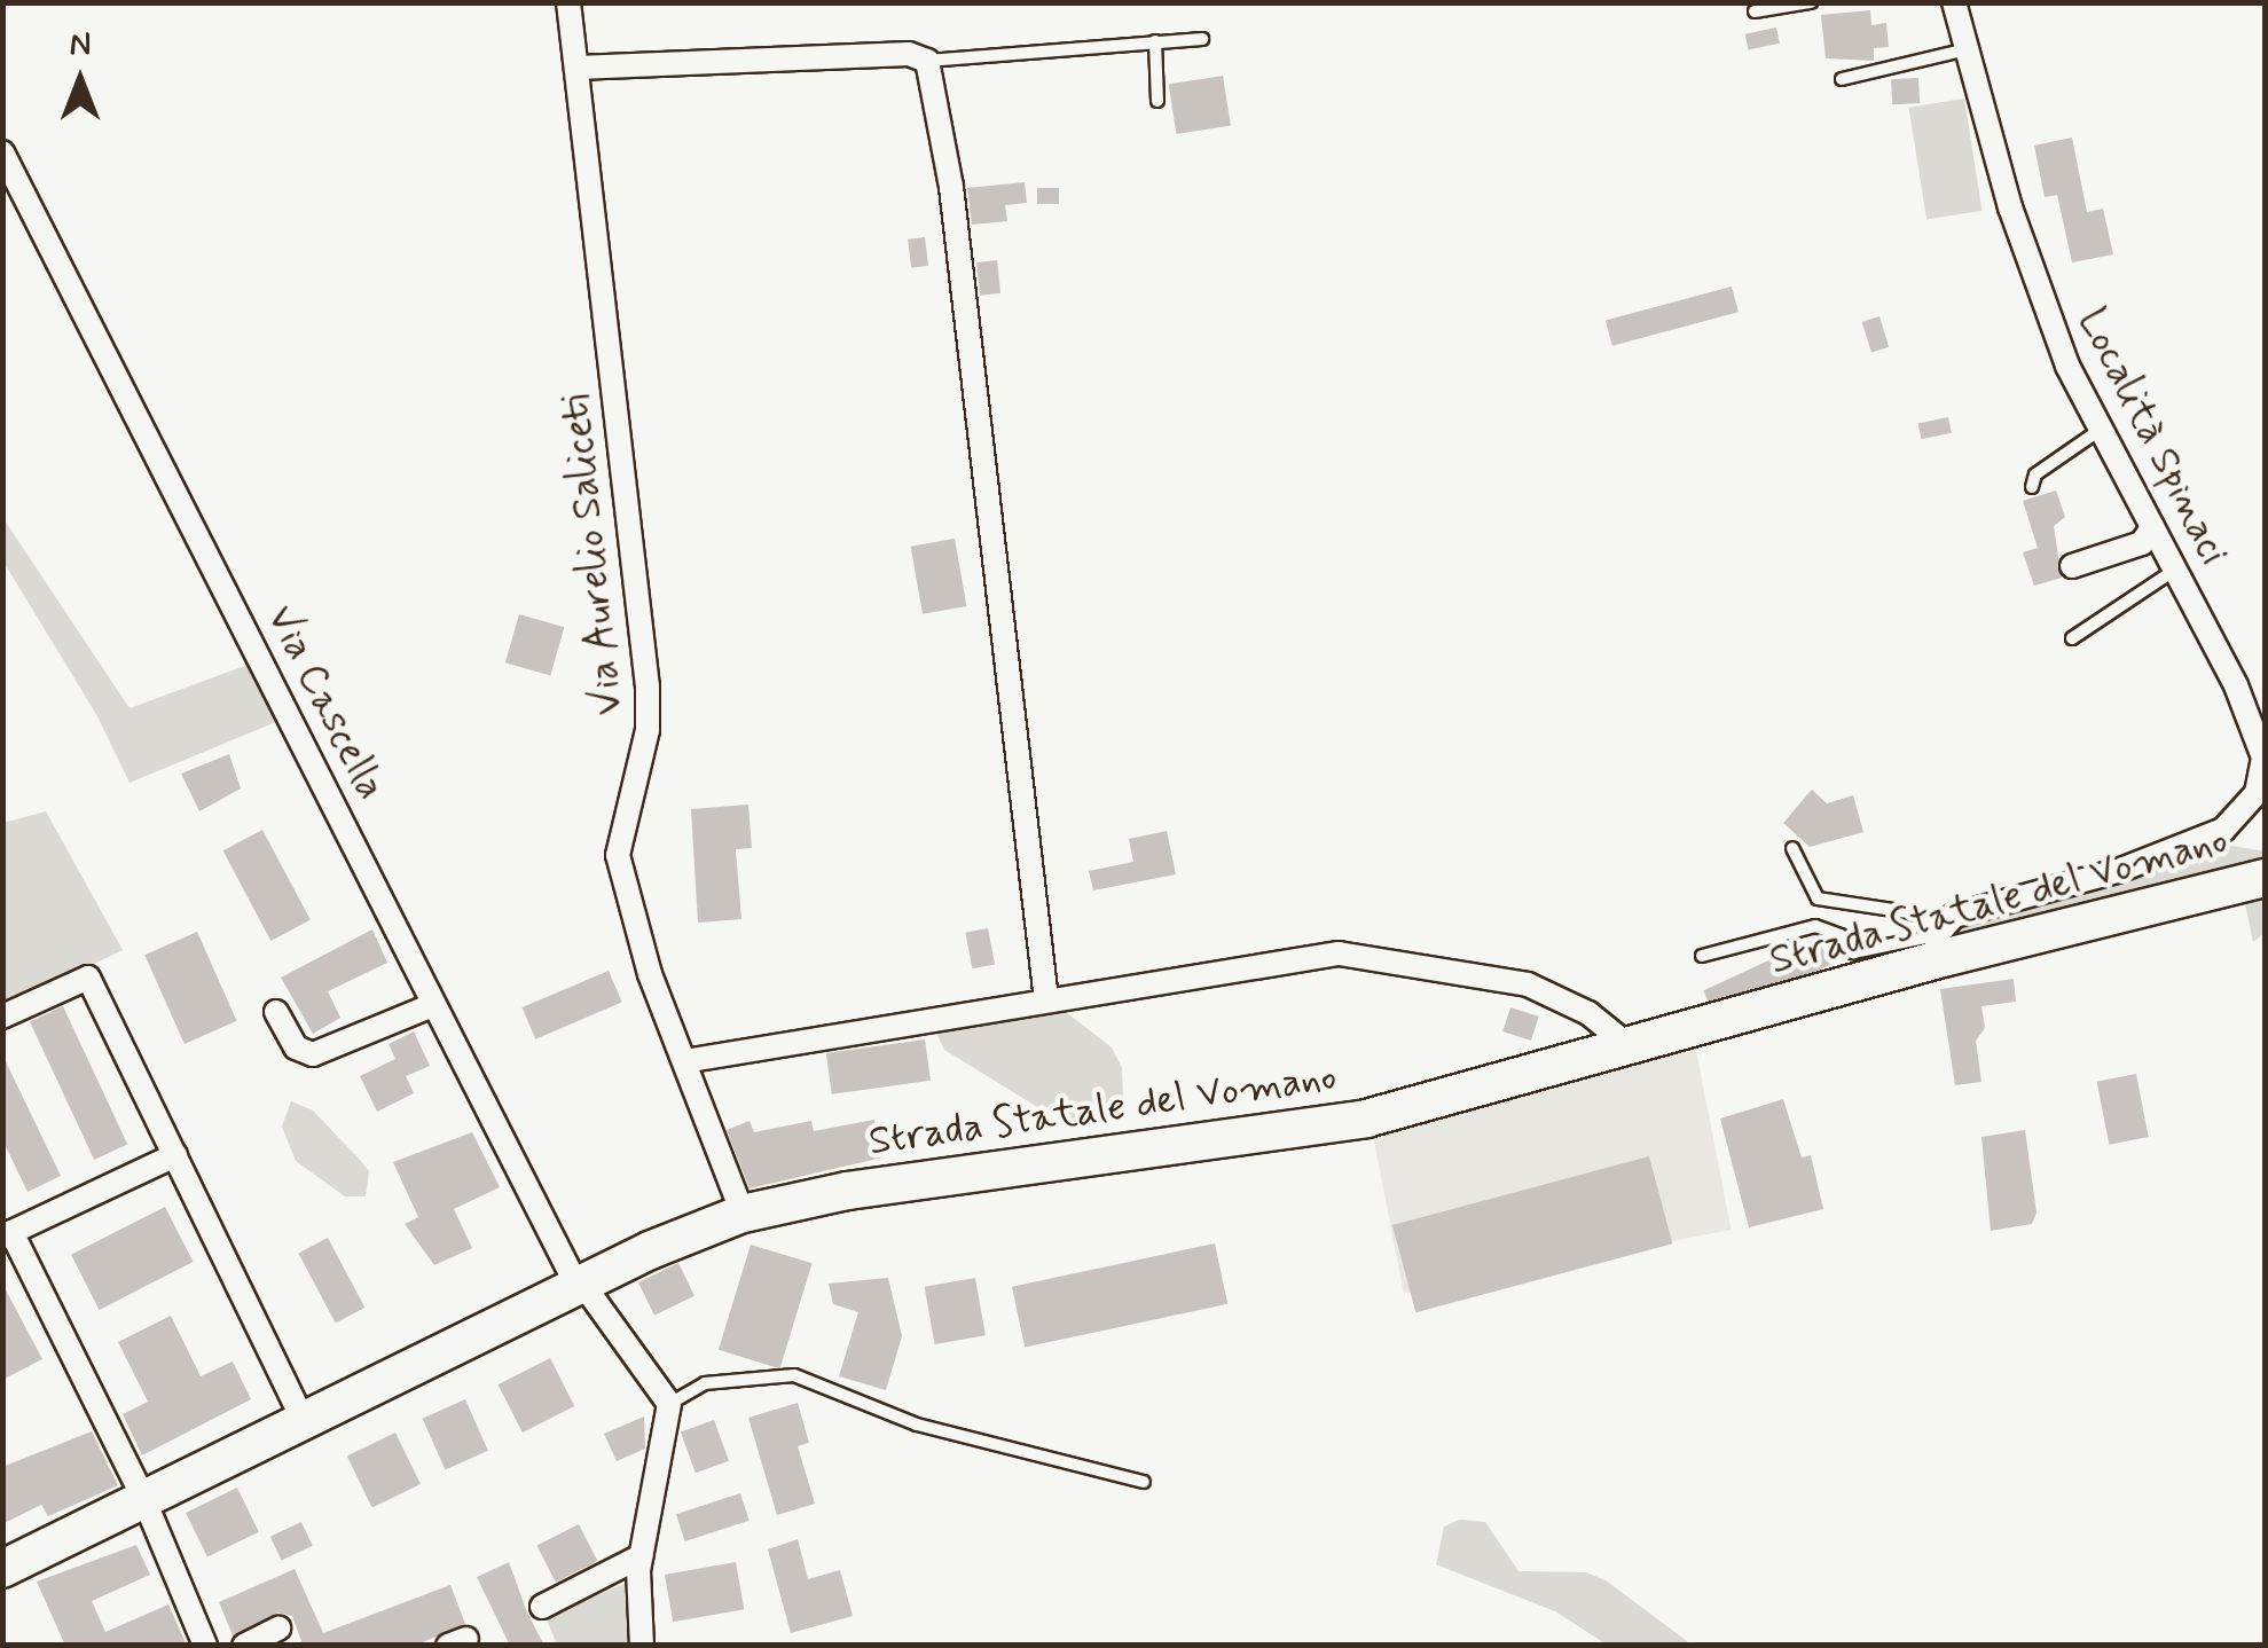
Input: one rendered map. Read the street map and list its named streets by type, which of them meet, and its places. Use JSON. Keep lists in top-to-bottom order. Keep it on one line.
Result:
{"streets":{"main road":["Strada Statale del Vomano"],"street":["Località Spinaci","Via Aurelio Saliceti","Via Cascella"]},"crossings":[["Località Spinaci","Strada Statale del Vomano"],["Via Aurelio Saliceti","Strada Statale del Vomano"],["Via Cascella","Strada Statale del Vomano"]],"north":"top"}
